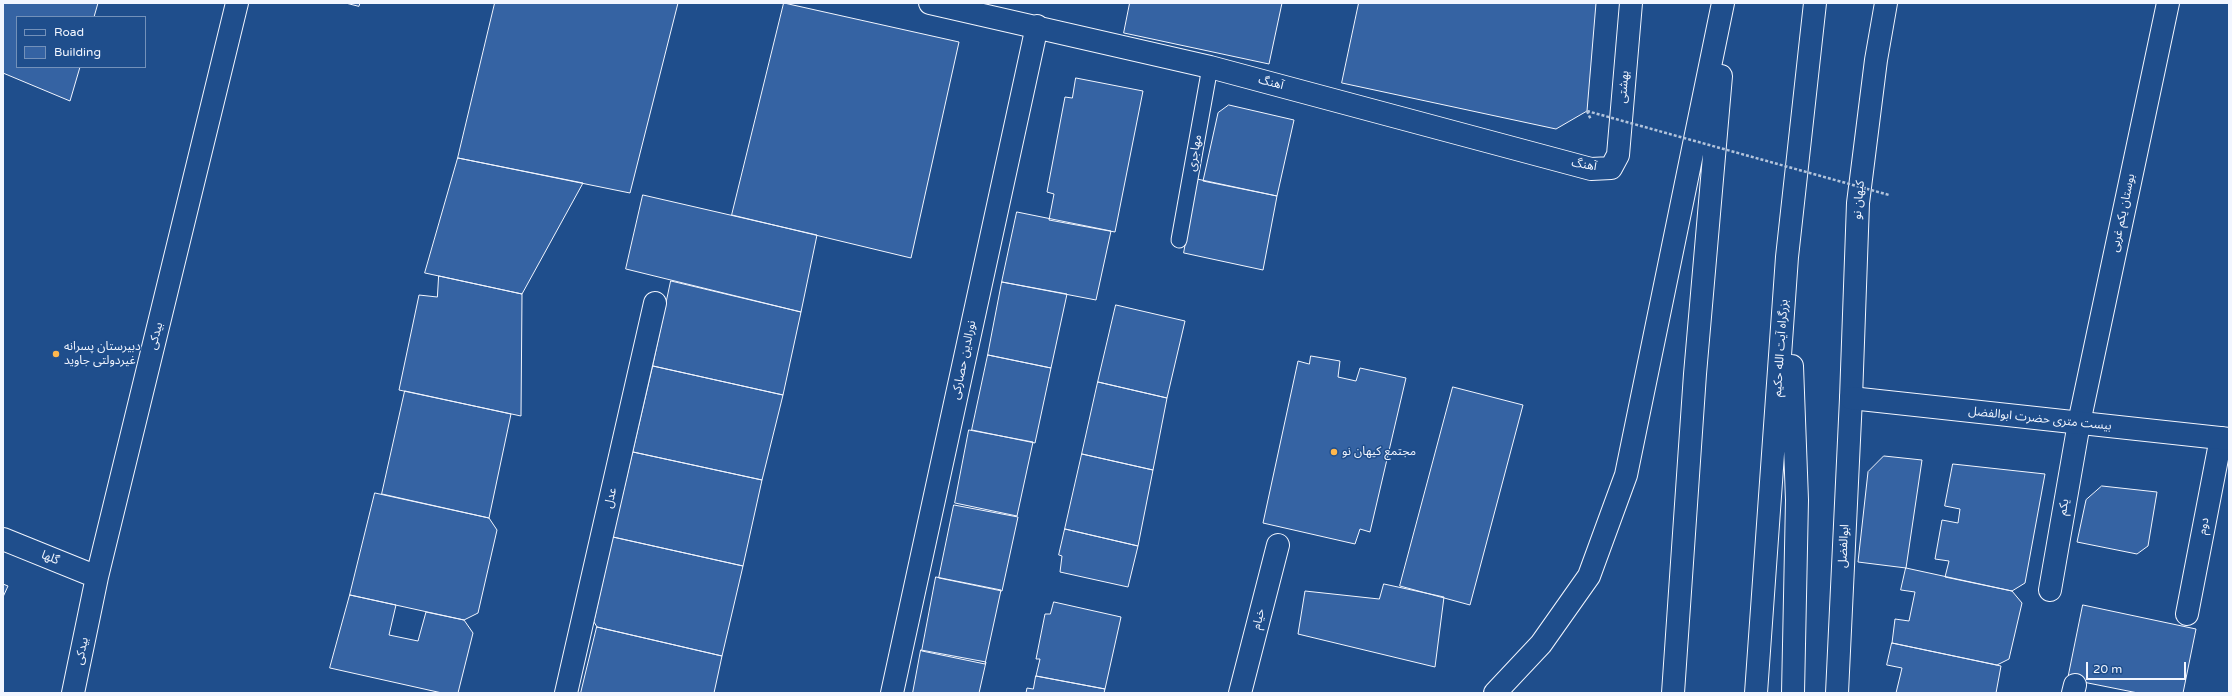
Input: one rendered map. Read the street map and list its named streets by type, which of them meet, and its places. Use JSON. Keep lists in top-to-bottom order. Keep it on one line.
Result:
{"streets":{"main road":["آهنگ","بهشتی","کیهان نو","بوستان یکم غربی","بیدکی","بزرگراه آیت الله حکیم","نورالدین حصارکی","بیست متری حضرت ابوالفضل","عدل","یکم","دوم","ابوالفضل","گلها","خیام"],"lane":["مهاجری"]},"crossings":[["آهنگ","بهشتی"],["آهنگ","مهاجری"],["آهنگ","نورالدین حصارکی"],["کیهان نو","بیست متری حضرت ابوالفضل"],["کیهان نو","ابوالفضل"],["بوستان یکم غربی","بیست متری حضرت ابوالفضل"],["بوستان یکم غربی","یکم"],["بیدکی","گلها"],["بیست متری حضرت ابوالفضل","یکم"],["بیست متری حضرت ابوالفضل","دوم"],["بیست متری حضرت ابوالفضل","ابوالفضل"]],"places":["دبیرستان پسرانه غیردولتی جاوید","مجتمع کیهان نو"],"legend":["Road","Building"],"scale_bar":"20 m"}
